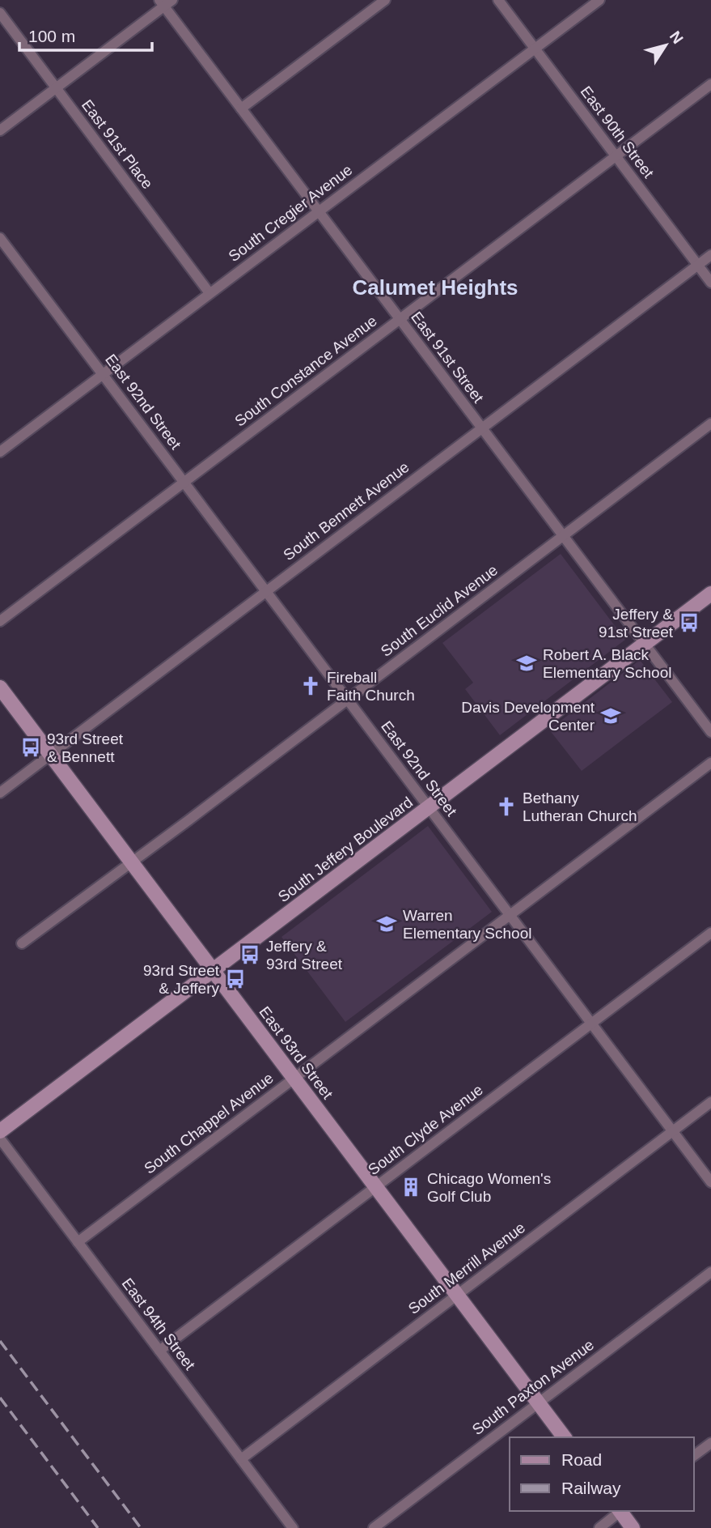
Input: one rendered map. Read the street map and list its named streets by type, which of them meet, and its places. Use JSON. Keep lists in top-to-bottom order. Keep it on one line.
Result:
{"streets":{"street":["East 90th Street","East 91st Place","South Cregier Avenue","East 91st Street","South Constance Avenue","East 92nd Street","South Bennett Avenue","South Euclid Avenue","South Jeffery Boulevard","East 93rd Street","South Chappel Avenue","South Clyde Avenue","South Merrill Avenue","East 94th Street","South Paxton Avenue"]},"crossings":[["East 90th Street","South Cregier Avenue"],["East 90th Street","South Constance Avenue"],["East 90th Street","South Bennett Avenue"],["East 91st Place","South Cregier Avenue"],["South Cregier Avenue","East 91st Street"],["South Cregier Avenue","East 92nd Street"],["East 91st Street","South Constance Avenue"],["East 91st Street","South Bennett Avenue"],["East 91st Street","South Euclid Avenue"],["East 91st Street","South Jeffery Boulevard"],["South Constance Avenue","East 92nd Street"],["East 92nd Street","South Bennett Avenue"],["East 92nd Street","South Euclid Avenue"],["East 92nd Street","South Jeffery Boulevard"],["East 92nd Street","South Chappel Avenue"],["East 92nd Street","South Clyde Avenue"],["East 92nd Street","South Merrill Avenue"],["South Bennett Avenue","East 93rd Street"],["South Euclid Avenue","East 93rd Street"],["South Jeffery Boulevard","East 93rd Street"],["East 93rd Street","South Chappel Avenue"],["East 93rd Street","South Clyde Avenue"],["East 93rd Street","South Merrill Avenue"],["East 93rd Street","South Paxton Avenue"],["South Chappel Avenue","East 94th Street"],["South Clyde Avenue","East 94th Street"],["South Merrill Avenue","East 94th Street"]],"districts":["Calumet Heights"],"places":{"bus stop":["Jeffery & 91st Street","93rd Street & Bennett","Jeffery & 93rd Street","93rd Street & Jeffery"],"school or university":["Robert A. Black Elementary School","Davis Development Center","Warren Elementary School"],"church":["Fireball Faith Church","Bethany Lutheran Church"],"building":["Chicago Women's Golf Club"]},"legend":["Road","Railway"],"scale_bar":"100 m","north":"top right"}
